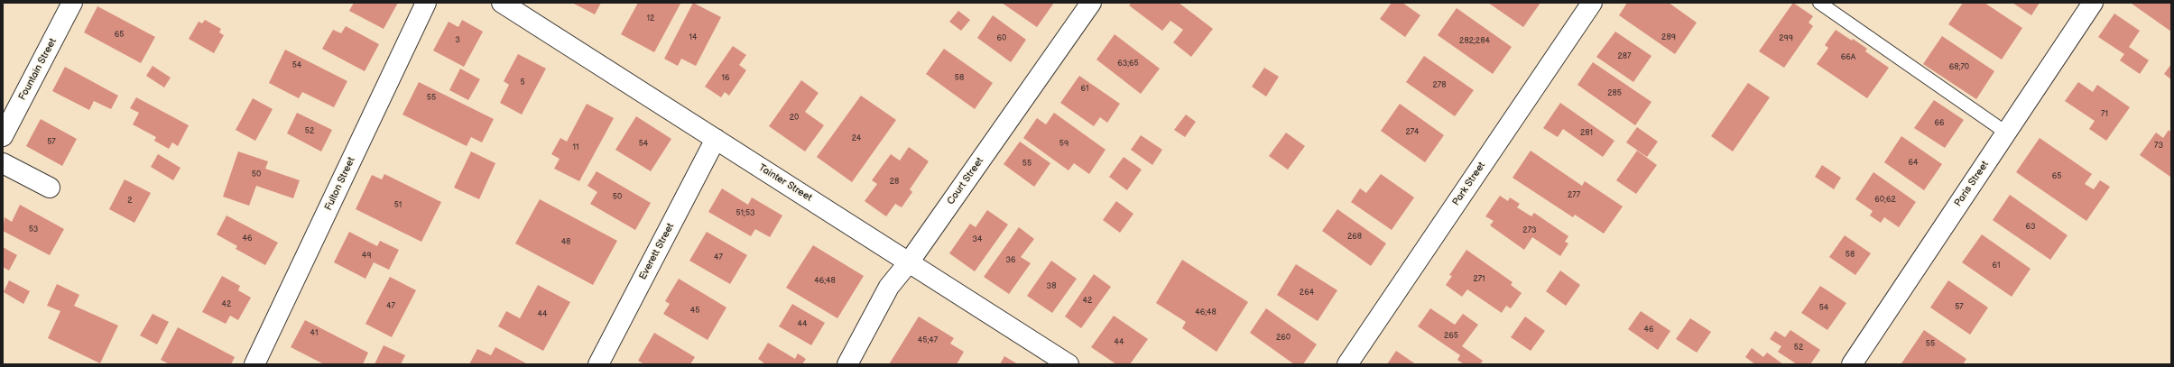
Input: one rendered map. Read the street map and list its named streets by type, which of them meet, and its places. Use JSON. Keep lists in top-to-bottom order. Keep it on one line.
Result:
{"streets":{"street":["Fountain Street","Court Street","Tainter Street","Fulton Street","Park Street","Paris Street","Everett Street"]},"crossings":[["Court Street","Tainter Street"],["Tainter Street","Everett Street"]],"house_numbers":["12","65","14","289","60","299","3","282;284","287","66A","63;65","54","68;70","16","58","5","278","61","285","55","71","20","66","52","274","281","24","57","54","59","73","11","64","55","50","65","28","277","50","60;62","2","51","51;53","63","53","273","268","46","34","48","58","49","47","36","61","271","46;48","38","264","42","42","47","57","54","45","46;48","44","44","46","41","265","260","45;47","44","55","52"]}
